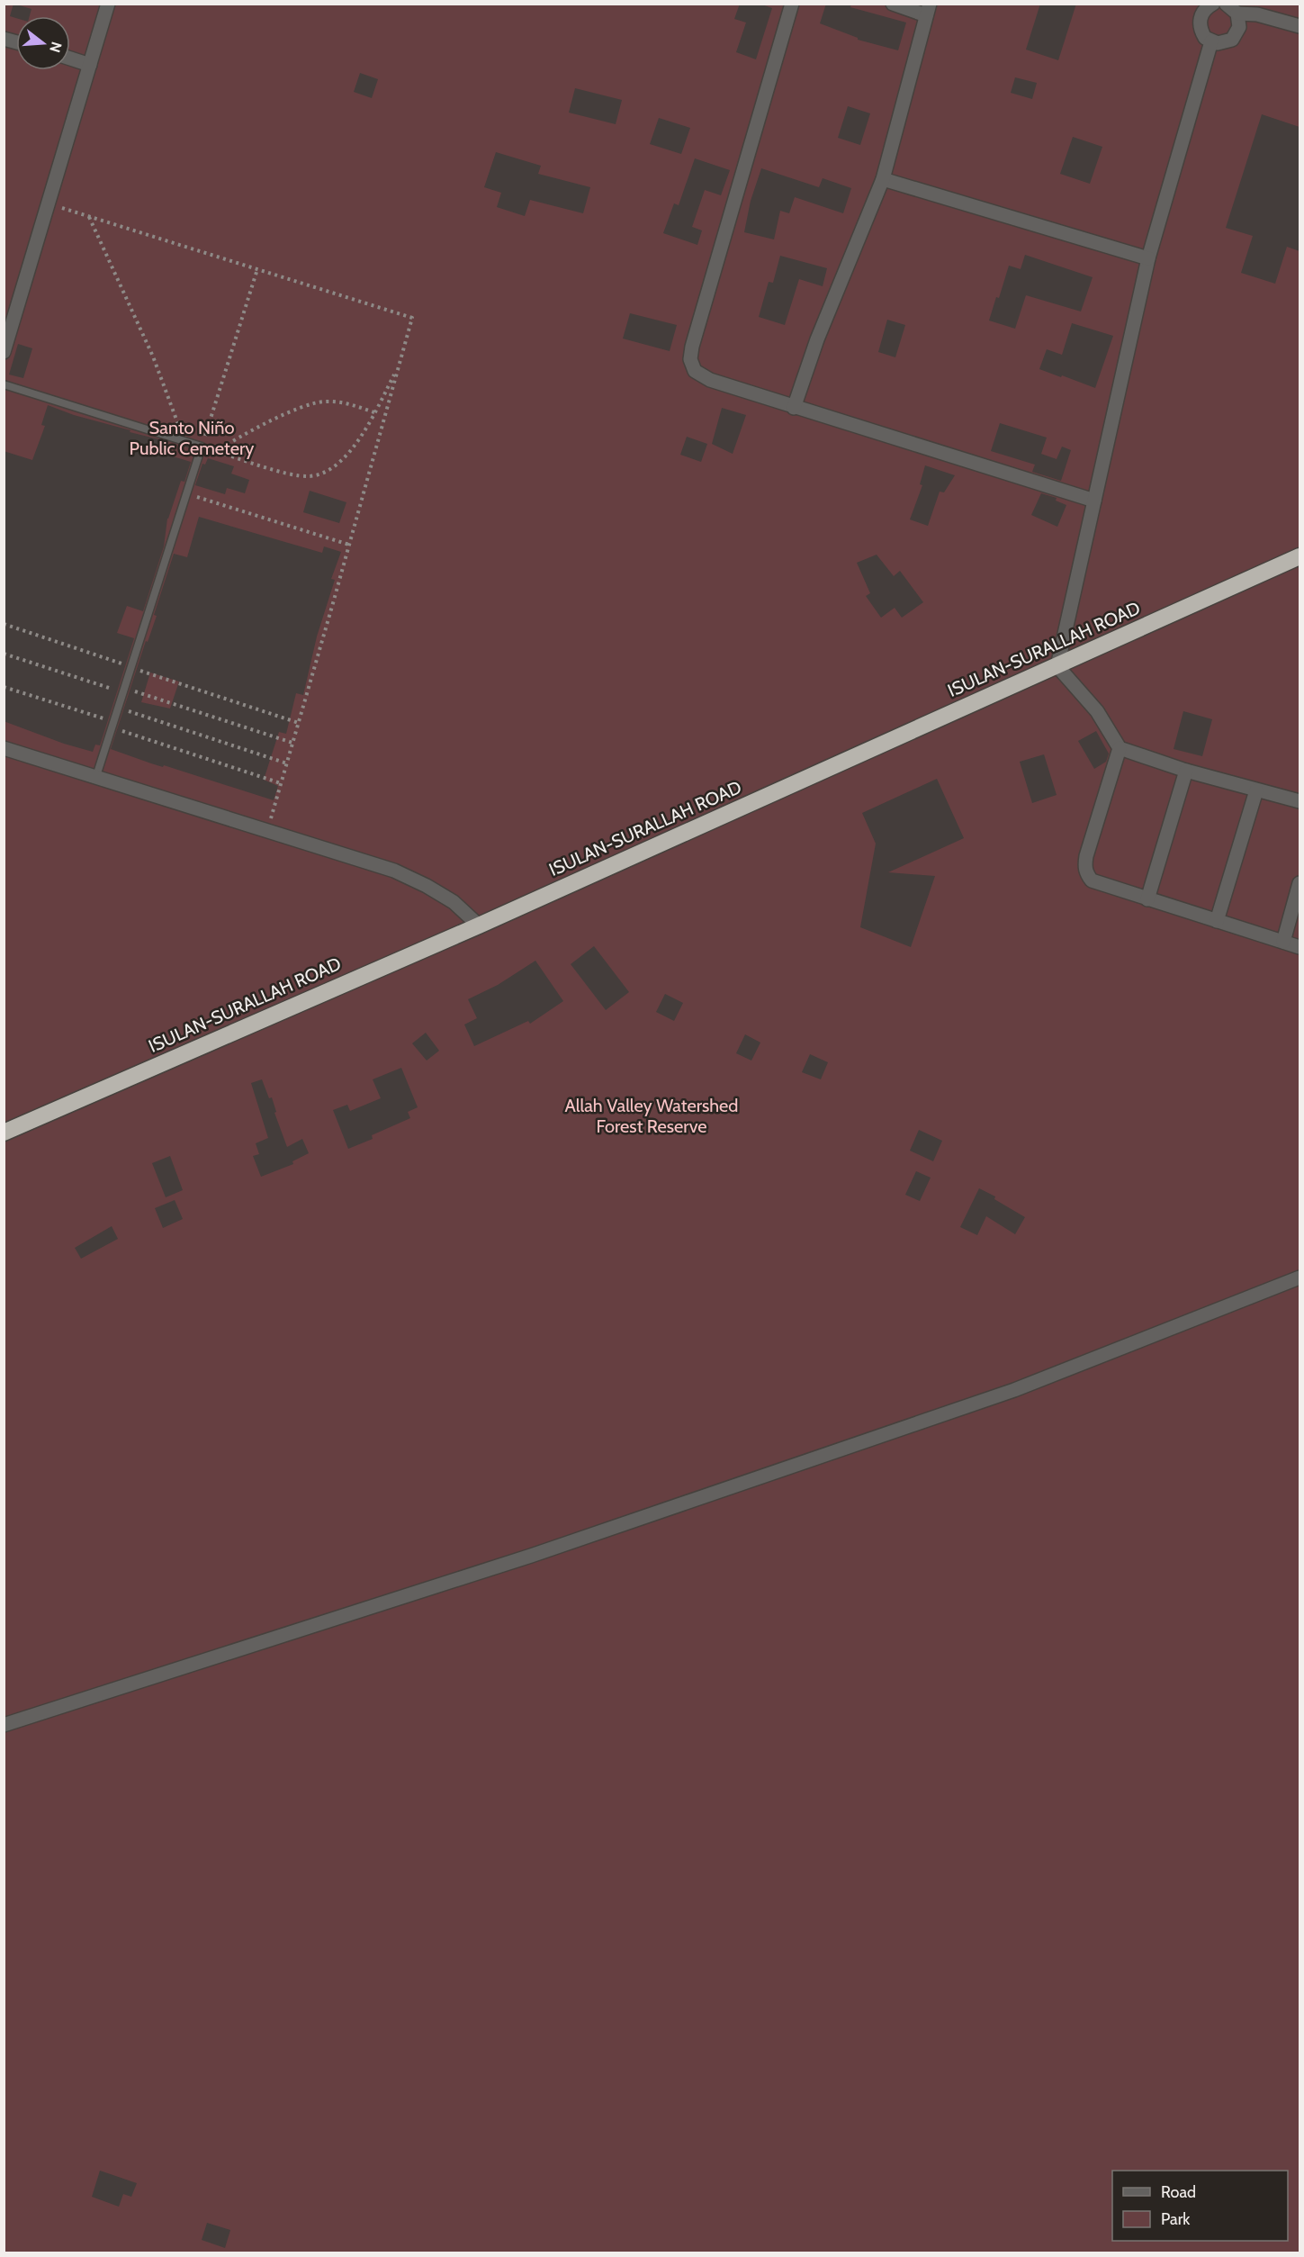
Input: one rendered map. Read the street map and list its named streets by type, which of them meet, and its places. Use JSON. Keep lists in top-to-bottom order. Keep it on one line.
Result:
{"streets":{"highway":["ISULAN-SURALLAH ROAD"]},"parks":["Santo Niño Public Cemetery","Allah Valley Watershed Forest Reserve"],"legend":["Road","Park"],"north":"right"}
